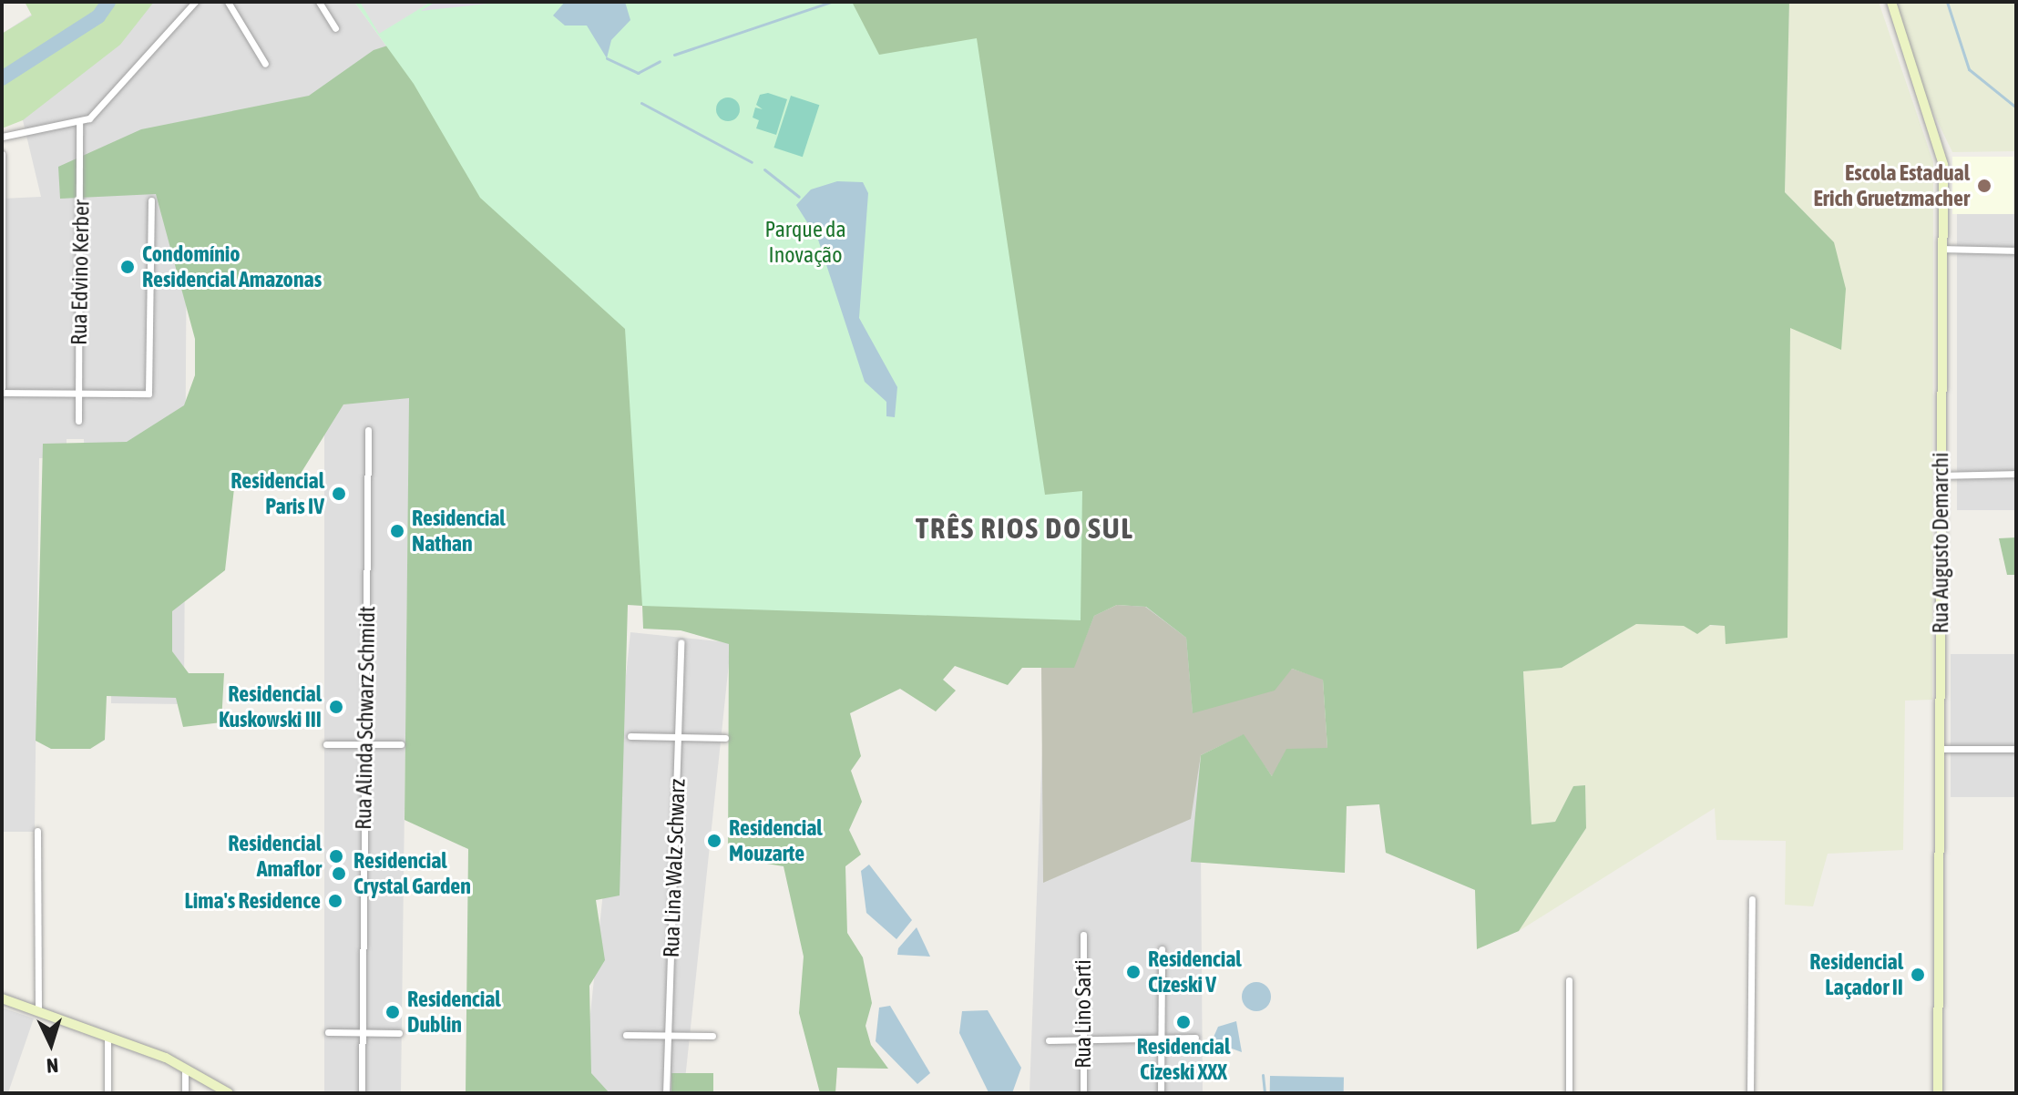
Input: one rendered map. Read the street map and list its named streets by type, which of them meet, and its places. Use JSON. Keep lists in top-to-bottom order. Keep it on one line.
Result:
{"streets":{"street":["Rua Edvino Kerber","Rua Augusto Demarchi","Rua Alinda Schwarz Schmidt","Rua Lina Walz Schwarz","Rua Lino Sarti"]},"districts":["TRÊS RIOS DO SUL"],"parks":["Parque da Inovação"],"places":["Escola Estadual Erich Gruetzmacher","Condomínio Residencial Amazonas","Residencial Paris IV","Residencial Nathan","Residencial Kuskowski III","Residencial Mouzarte","Residencial Amaflor","Residencial Crystal Garden","Lima's Residence","Residencial Cizeski V","Residencial Laçador II","Residencial Dublin","Residencial Cizeski XXX"],"north":"bottom"}
